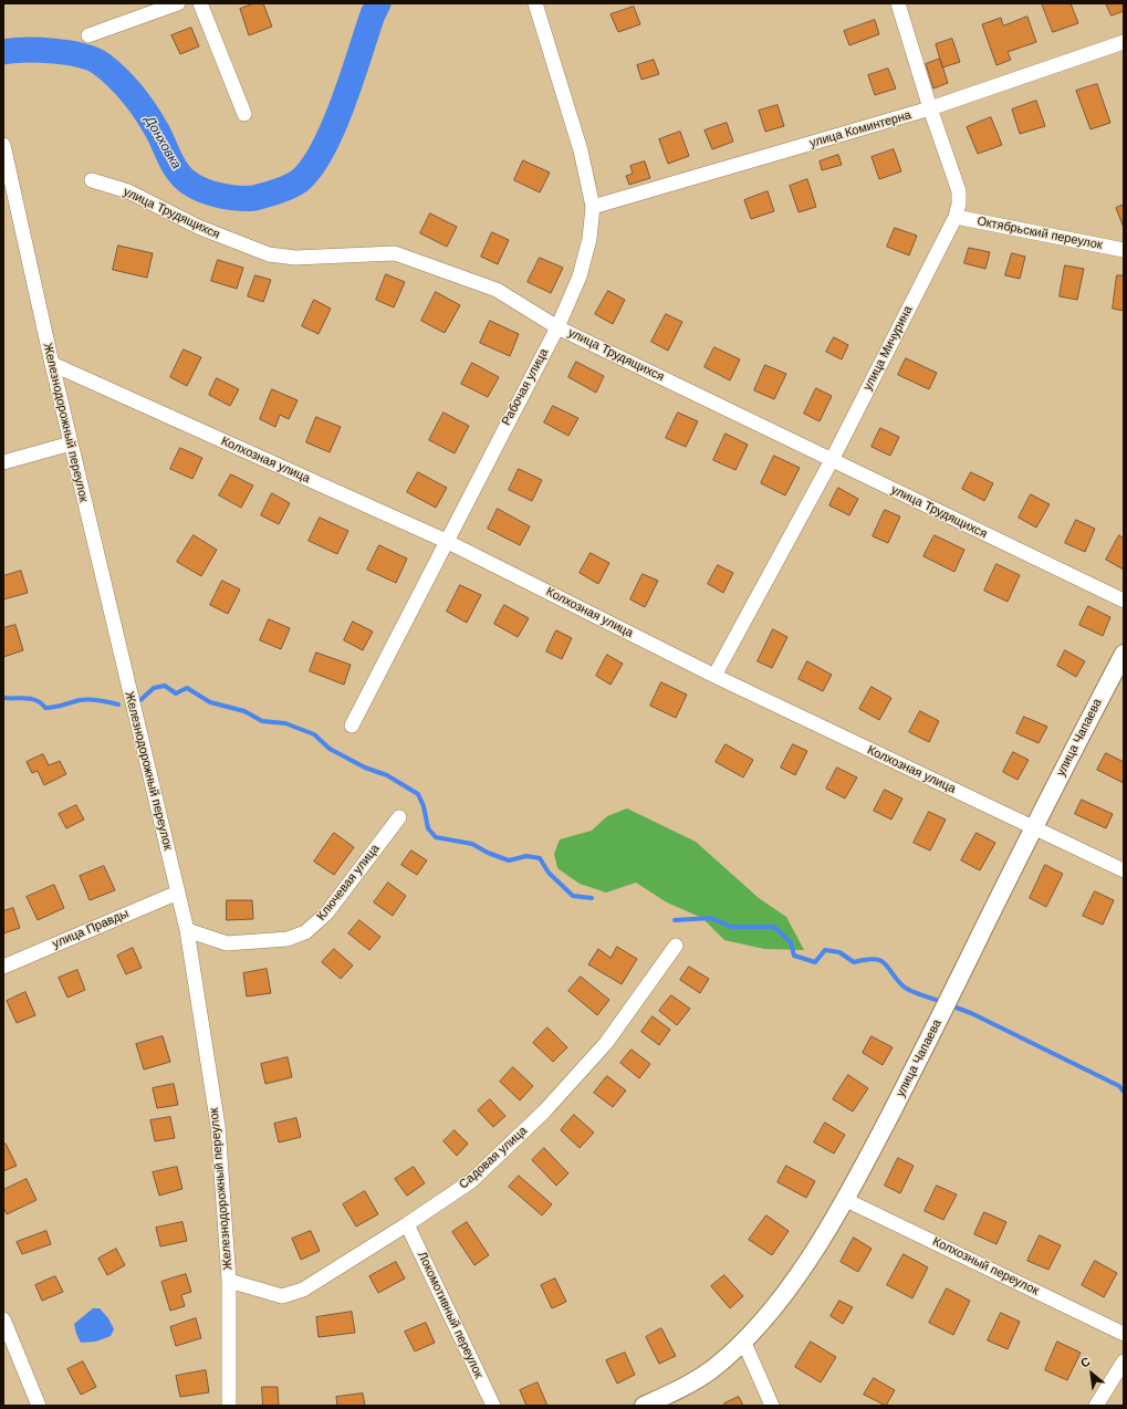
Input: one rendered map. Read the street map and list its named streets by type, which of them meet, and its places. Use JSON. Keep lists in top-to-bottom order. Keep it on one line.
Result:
{"streets":{"street":["улица Коминтерна","улица Трудящихся","Октябрьский переулок","улица Мичурина","Рабочая улица","Железнодорожный переулок","Колхозная улица","улица Чапаева","Ключевая улица","улица Правды","Садовая улица","Колхозный переулок","Локомотивный переулок"]},"crossings":[["улица Коминтерна","улица Мичурина"],["улица Коминтерна","Рабочая улица"],["улица Трудящихся","улица Мичурина"],["улица Трудящихся","Рабочая улица"],["Октябрьский переулок","улица Мичурина"],["улица Мичурина","Колхозная улица"],["Рабочая улица","Колхозная улица"],["Железнодорожный переулок","Колхозная улица"],["Железнодорожный переулок","Ключевая улица"],["Железнодорожный переулок","улица Правды"],["Железнодорожный переулок","Садовая улица"],["Колхозная улица","улица Чапаева"],["улица Чапаева","Колхозный переулок"],["Садовая улица","Локомотивный переулок"]],"water":["Донховка"],"north":"top left"}
